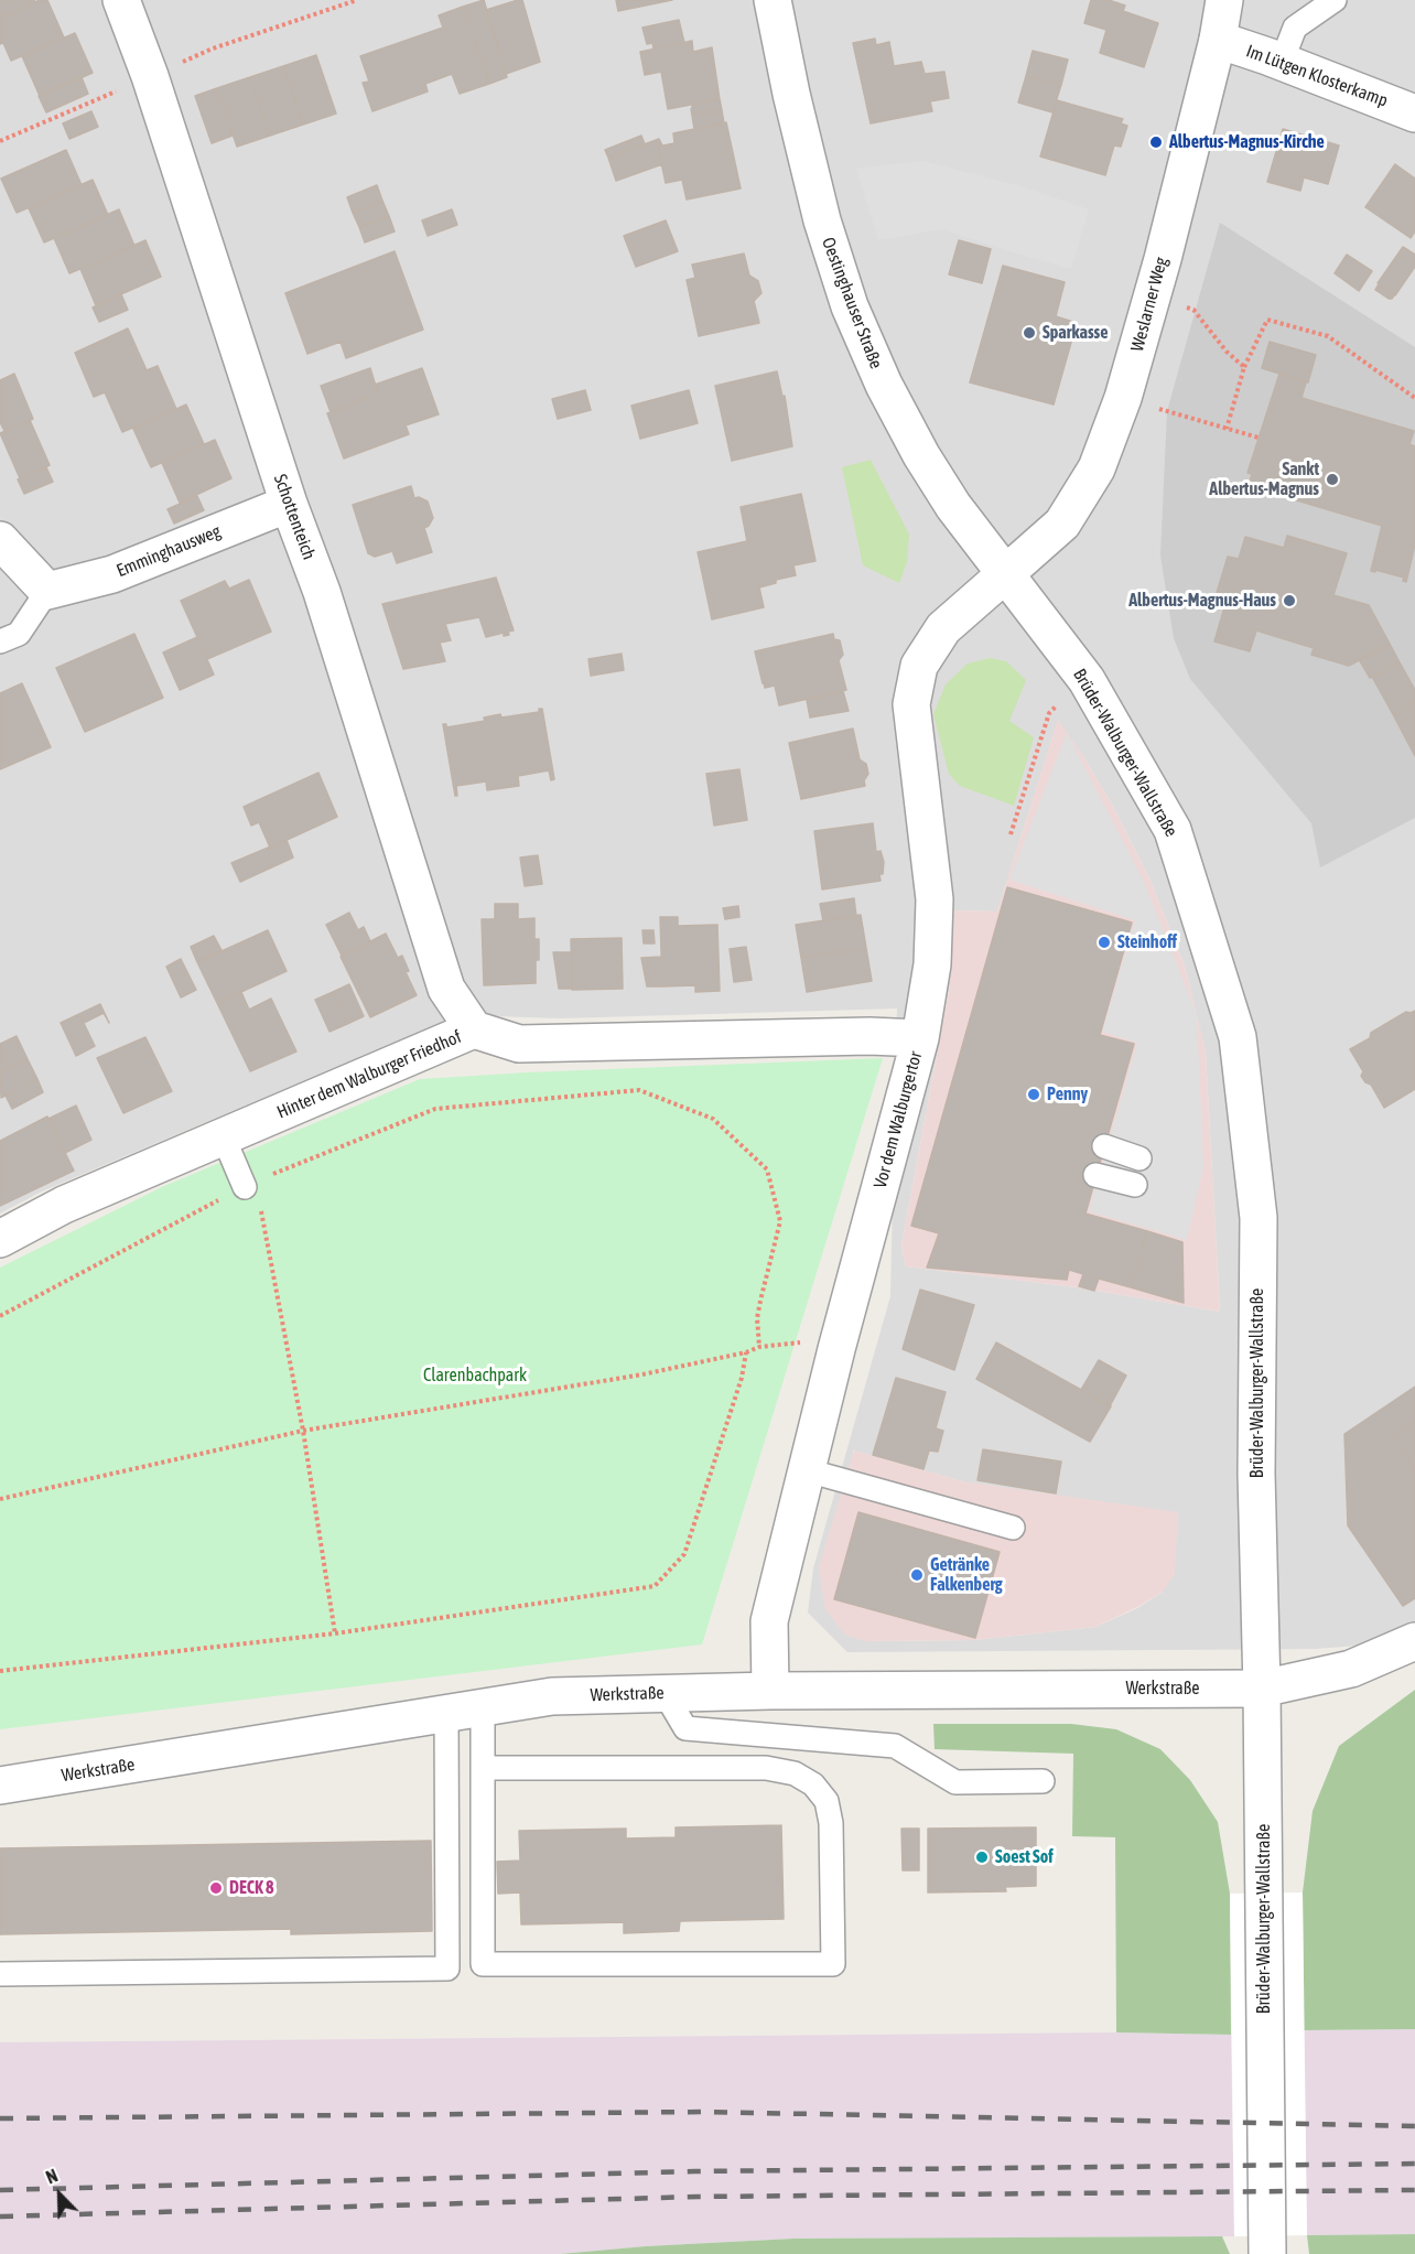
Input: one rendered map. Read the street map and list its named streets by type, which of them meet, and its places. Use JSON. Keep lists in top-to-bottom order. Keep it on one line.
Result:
{"streets":{"street":["Im Lütgen Klosterkamp","Oestinghauser Straße","Weslarner Weg","Schottenteich","Emminghausweg","Brüder-Walburger-Wallstraße","Hinter dem Walburger Friedhof","Vor dem Walburgertor","Werkstraße"]},"crossings":[["Im Lütgen Klosterkamp","Weslarner Weg"],["Oestinghauser Straße","Weslarner Weg"],["Oestinghauser Straße","Brüder-Walburger-Wallstraße"],["Oestinghauser Straße","Vor dem Walburgertor"],["Weslarner Weg","Brüder-Walburger-Wallstraße"],["Weslarner Weg","Vor dem Walburgertor"],["Schottenteich","Emminghausweg"],["Schottenteich","Hinter dem Walburger Friedhof"],["Brüder-Walburger-Wallstraße","Vor dem Walburgertor"],["Brüder-Walburger-Wallstraße","Werkstraße"],["Hinter dem Walburger Friedhof","Vor dem Walburgertor"],["Vor dem Walburgertor","Werkstraße"]],"parks":["Clarenbachpark"],"places":["Albertus-Magnus-Kirche","Sparkasse","Sankt Albertus-Magnus","Albertus-Magnus-Haus","Steinhoff","Penny","Getränke Falkenberg","Soest Sof","DECK 8"],"north":"top left"}
